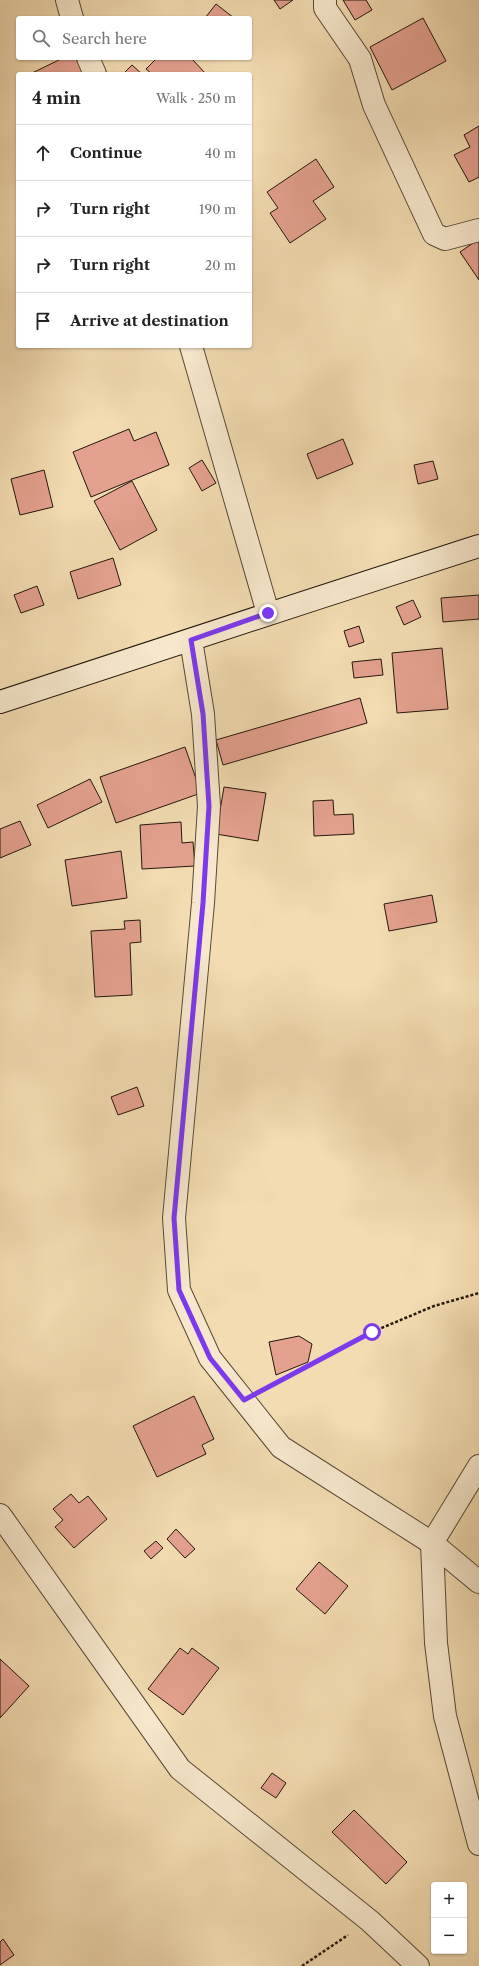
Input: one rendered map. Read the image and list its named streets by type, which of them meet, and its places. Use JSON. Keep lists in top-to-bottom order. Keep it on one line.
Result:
{"page":{"search":"Search here","heading":["4 min","Walk · 250 m"],"list":[["Continue","40 m"],["Turn right","190 m"],["Turn right","20 m"],"Arrive at destination"],"map_buttons":["+","−"]}}
